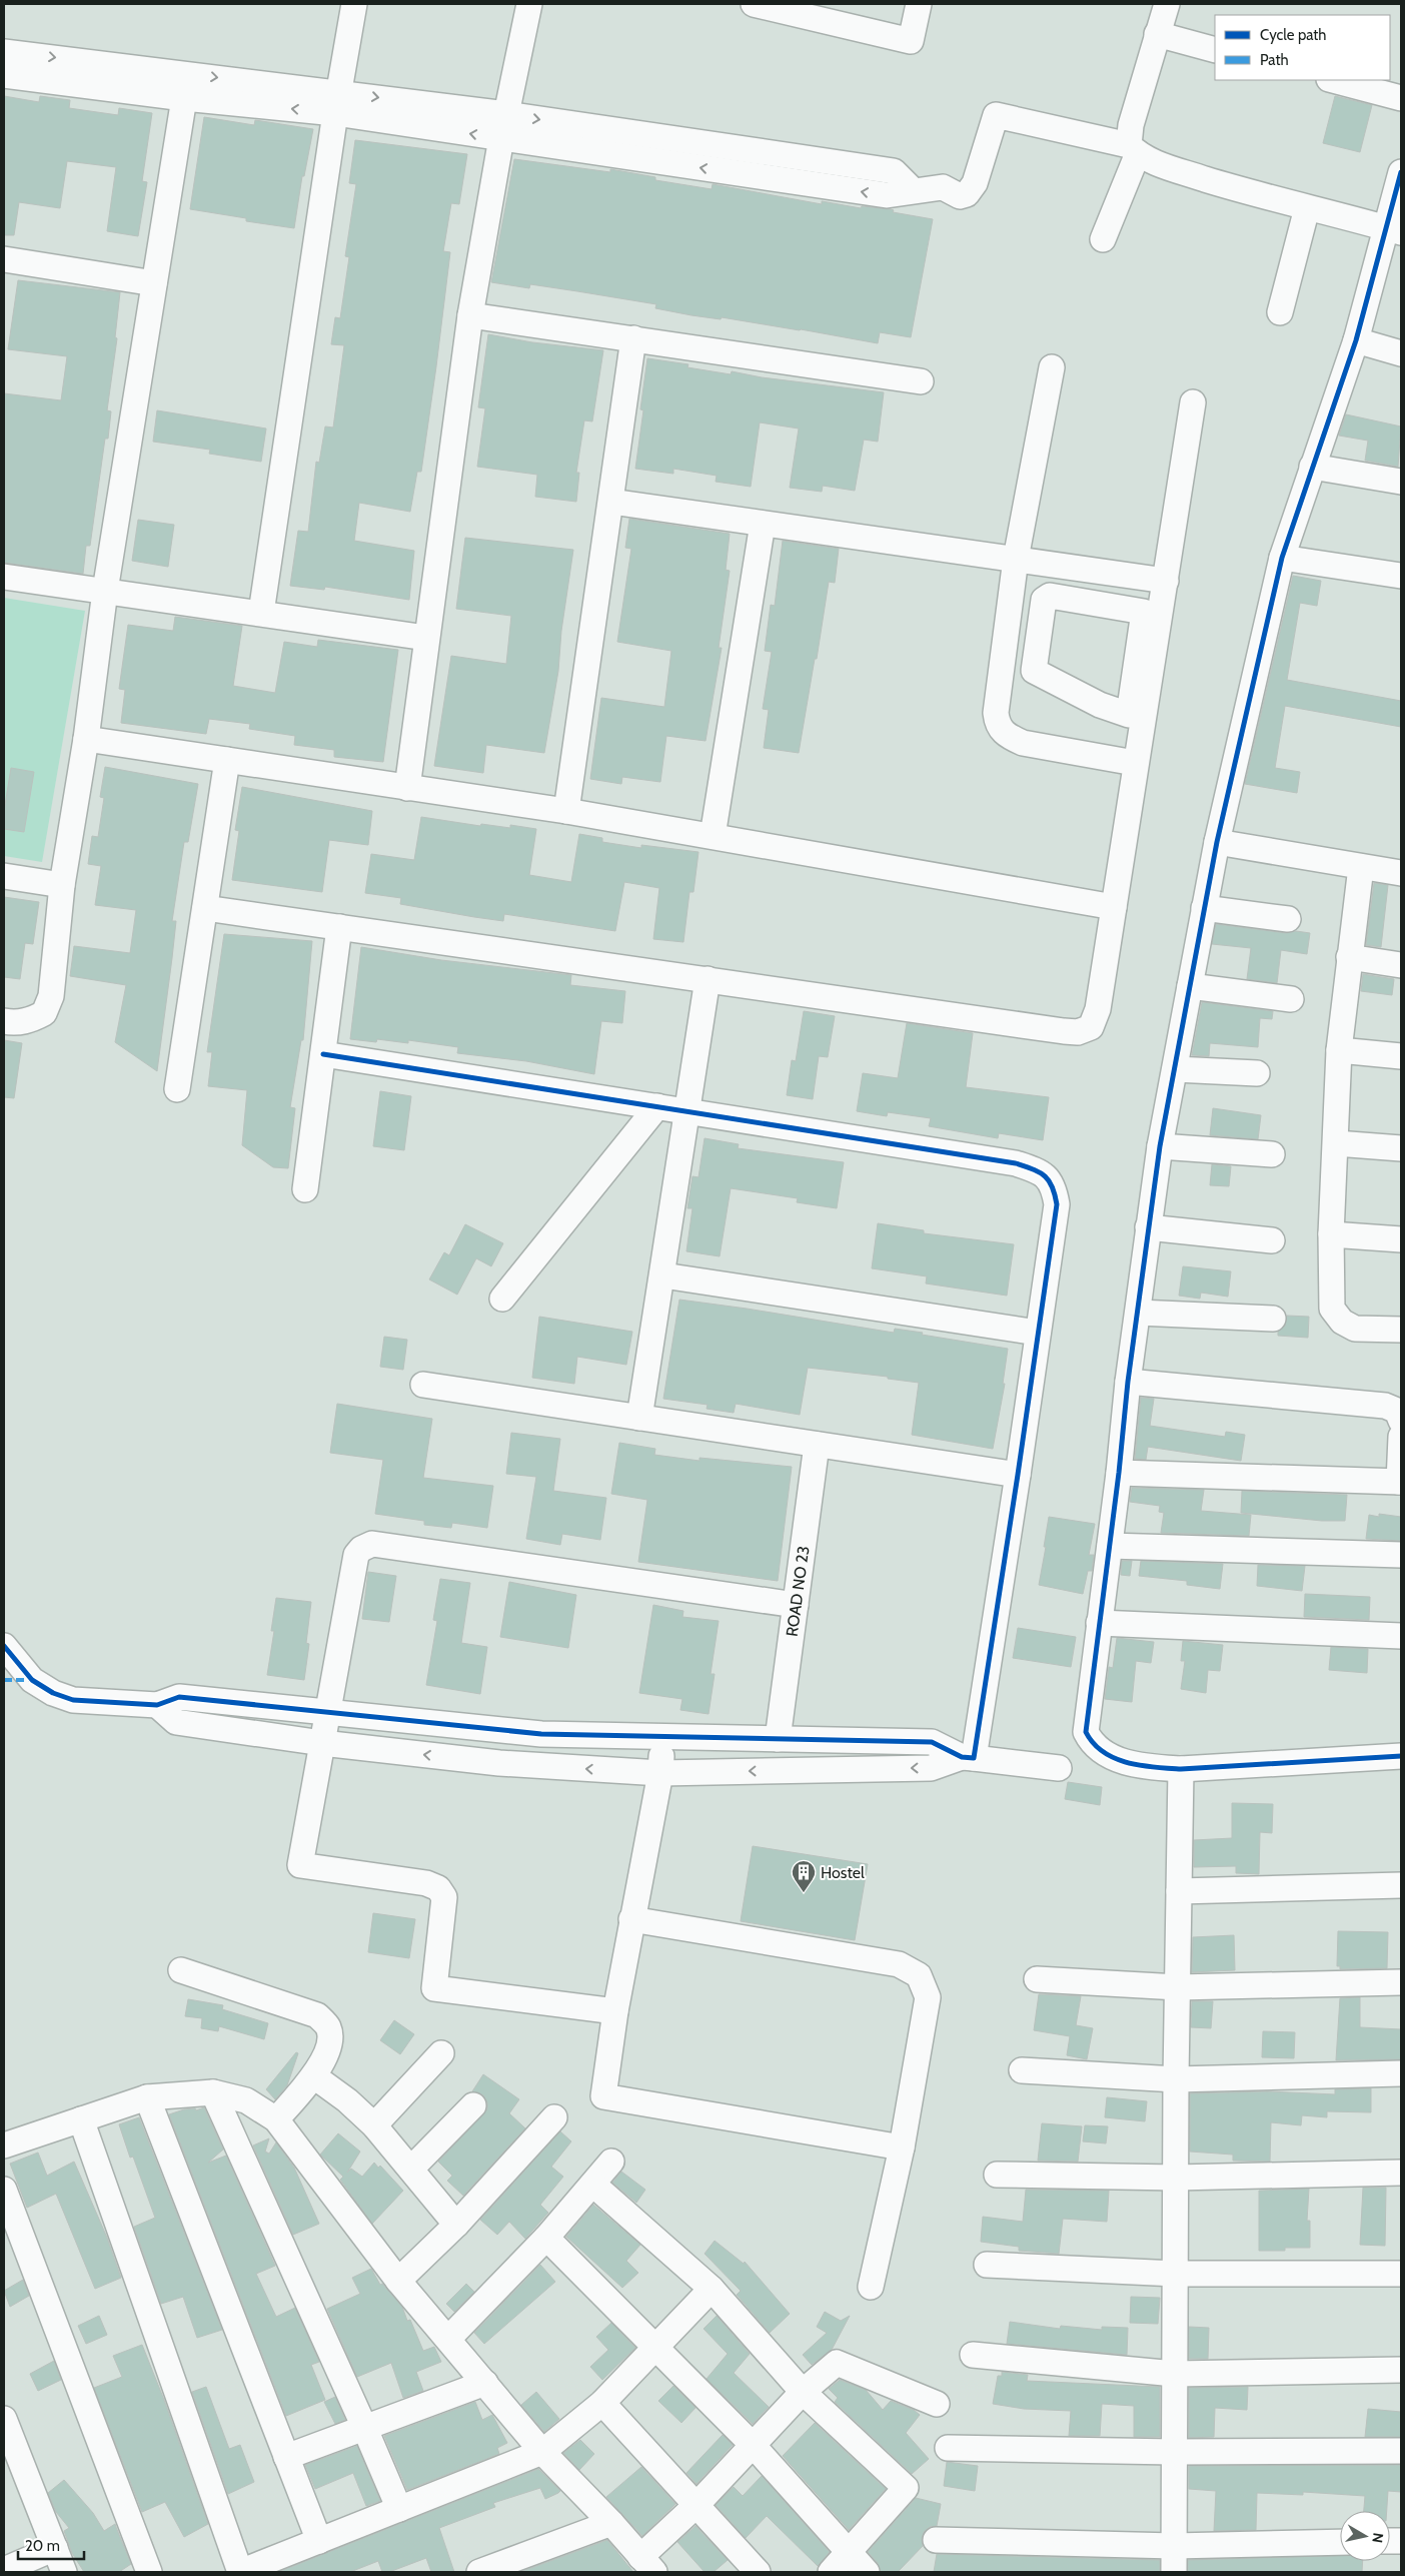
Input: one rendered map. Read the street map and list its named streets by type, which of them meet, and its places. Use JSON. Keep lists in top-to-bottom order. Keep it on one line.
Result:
{"streets":{"street":["ROAD NO 23"]},"places":{"building":["Hostel"]},"legend":["Cycle path","Path"],"scale_bar":"20 m","north":"right"}
